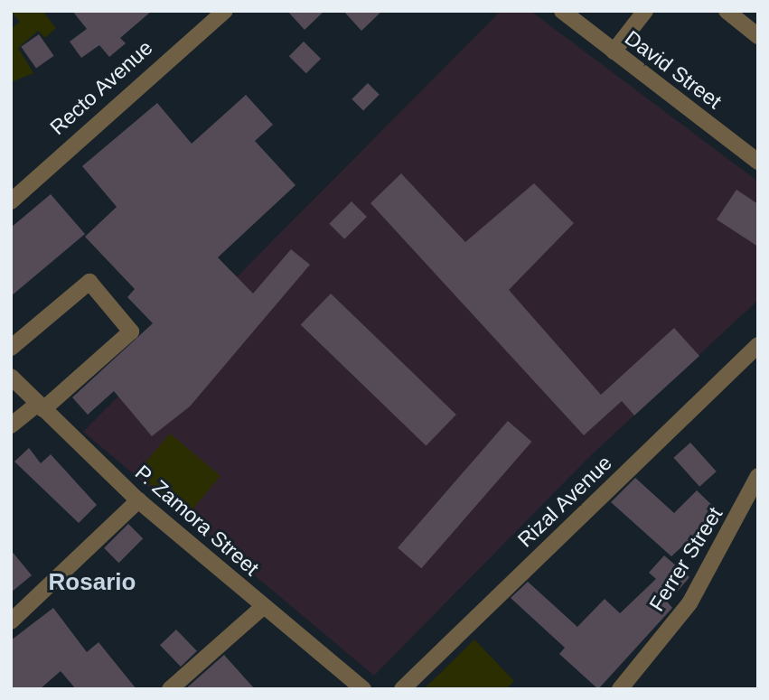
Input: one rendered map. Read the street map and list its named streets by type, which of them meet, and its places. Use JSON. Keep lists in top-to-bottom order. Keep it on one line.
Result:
{"streets":{"street":["David Street","Recto Avenue","Rizal Avenue","P. Zamora Street","Ferrer Street"]},"districts":["Rosario"]}
